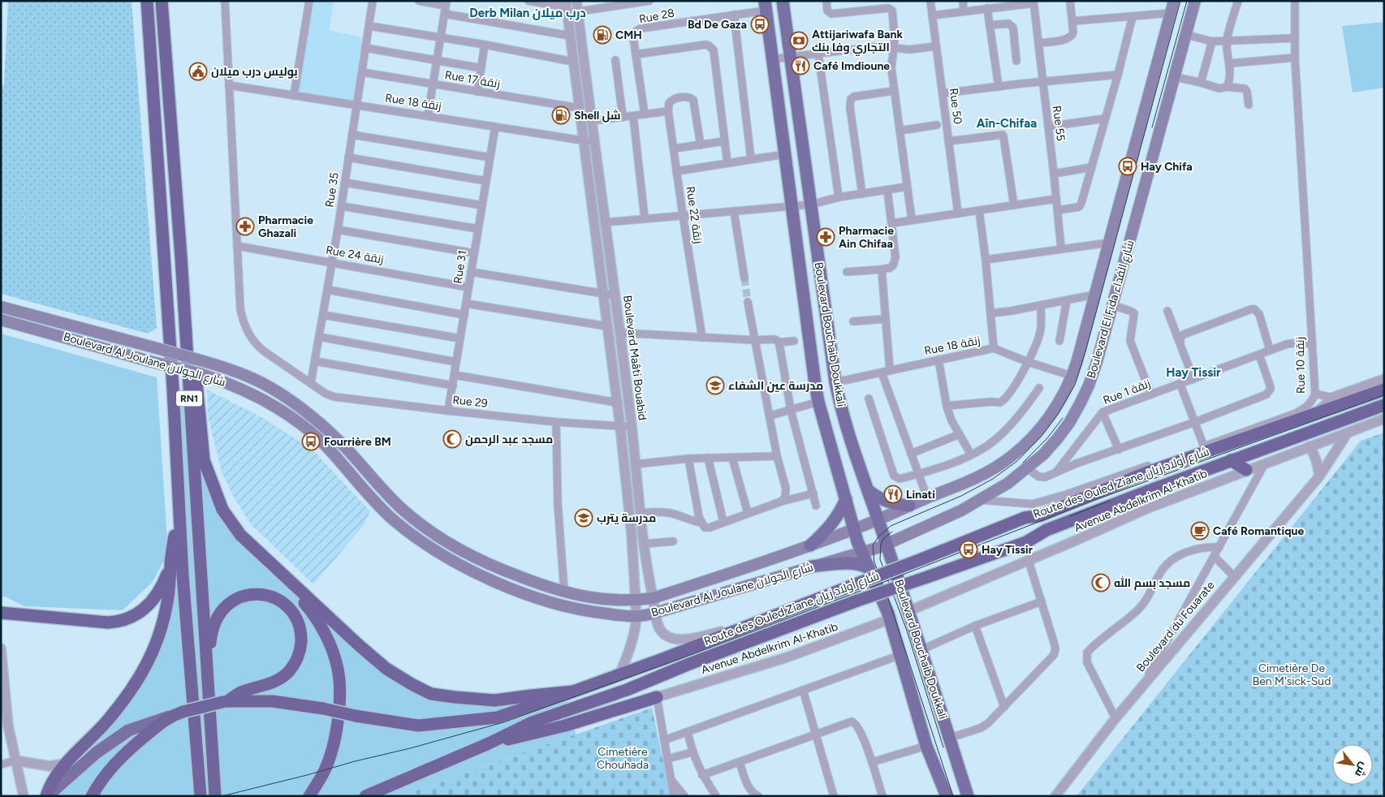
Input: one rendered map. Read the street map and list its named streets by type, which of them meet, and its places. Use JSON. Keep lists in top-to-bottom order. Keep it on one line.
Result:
{"streets":{"highway":["RN1","Route des Ouled Ziane شارع أولاد زيان"],"main road":["Boulevard El Fida شارع الفداء","Boulevard Bouchaib Doukkali","Boulevard Al Joulane شارع الجولان"],"street":["Rue 28","Rue 17 زنقة","Rue 18 زنقة","Rue 50","Rue 55","Rue 35","Rue 22 زنقة","Rue 24 زنقة","Rue 31","Boulevard Maâti Bouabid","Rue 10 زنقة","Rue 1 زنقة","Rue 29","Avenue Abdelkrim Al-Khatib","Boulevard du Fouarate"]},"crossings":[["Rue 28","Boulevard Bouchaib Doukkali"],["Rue 17 زنقة","Rue 35"],["Rue 17 زنقة","Boulevard Maâti Bouabid"],["Rue 18 زنقة","Rue 35"],["Rue 18 زنقة","Rue 31"],["Rue 18 زنقة","Boulevard El Fida شارع الفداء"],["Rue 18 زنقة","Boulevard Bouchaib Doukkali"],["Rue 18 زنقة","Boulevard Maâti Bouabid"],["Rue 18 زنقة","Rue 29"],["Rue 35","Rue 24 زنقة"],["Rue 35","Rue 29"],["Rue 24 زنقة","Rue 31"],["Rue 24 زنقة","Rue 29"],["Rue 31","Rue 29"],["Boulevard El Fida شارع الفداء","Boulevard Bouchaib Doukkali"],["Boulevard El Fida شارع الفداء","Boulevard Al Joulane شارع الجولان"],["Boulevard El Fida شارع الفداء","Rue 10 زنقة"],["Boulevard Bouchaib Doukkali","Boulevard Al Joulane شارع الجولان"],["Boulevard Bouchaib Doukkali","Avenue Abdelkrim Al-Khatib"],["Boulevard Maâti Bouabid","Boulevard Al Joulane شارع الجولان"],["Boulevard Maâti Bouabid","Rue 29"],["Boulevard Maâti Bouabid","Route des Ouled Ziane شارع أولاد زيان"],["Rue 10 زنقة","Rue 1 زنقة"],["Avenue Abdelkrim Al-Khatib","Boulevard du Fouarate"]],"districts":["Derb Milan درب ميلان","Aîn-Chifaa","Hay Tissir"],"parks":["Cimetière De Ben M'sick-Sud","Cimetière Chouhada"],"places":{"bus stop":["Bd De Gaza","Hay Chifa","Fourrière BM","Hay Tissir"],"fuel station":["CMH","Shell شل"],"bank":["Attijariwafa Bank التجاري وفا بنك"],"restaurant":["Café Imdioune","Linati"],"public building":["بوليس درب ميلان"],"pharmacy":["Pharmacie Ghazali","Pharmacie Ain Chifaa"],"school or university":["مدرسة عين الشفاء","مدرسة يترب"],"mosque":["مسجد عبد الرحمن","مسجد بسم الله"],"cafe":["Café Romantique"]},"north":"bottom right"}
